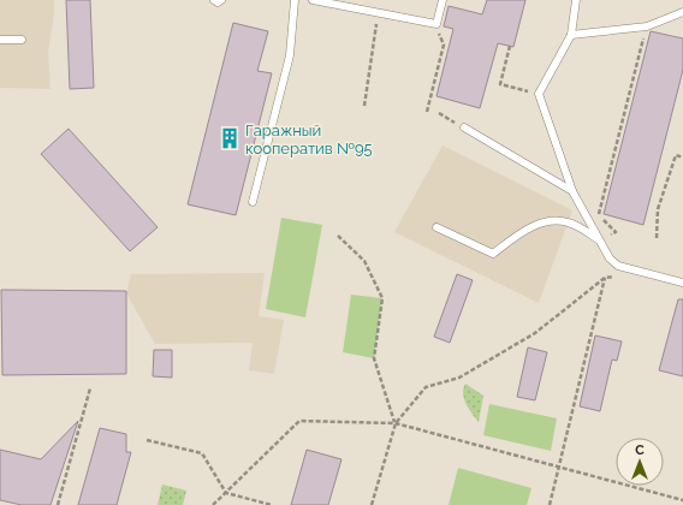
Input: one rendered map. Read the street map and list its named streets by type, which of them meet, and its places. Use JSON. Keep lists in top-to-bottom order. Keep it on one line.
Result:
{"places":{"building":["Гаражный кооператив №95"]},"north":"top"}
